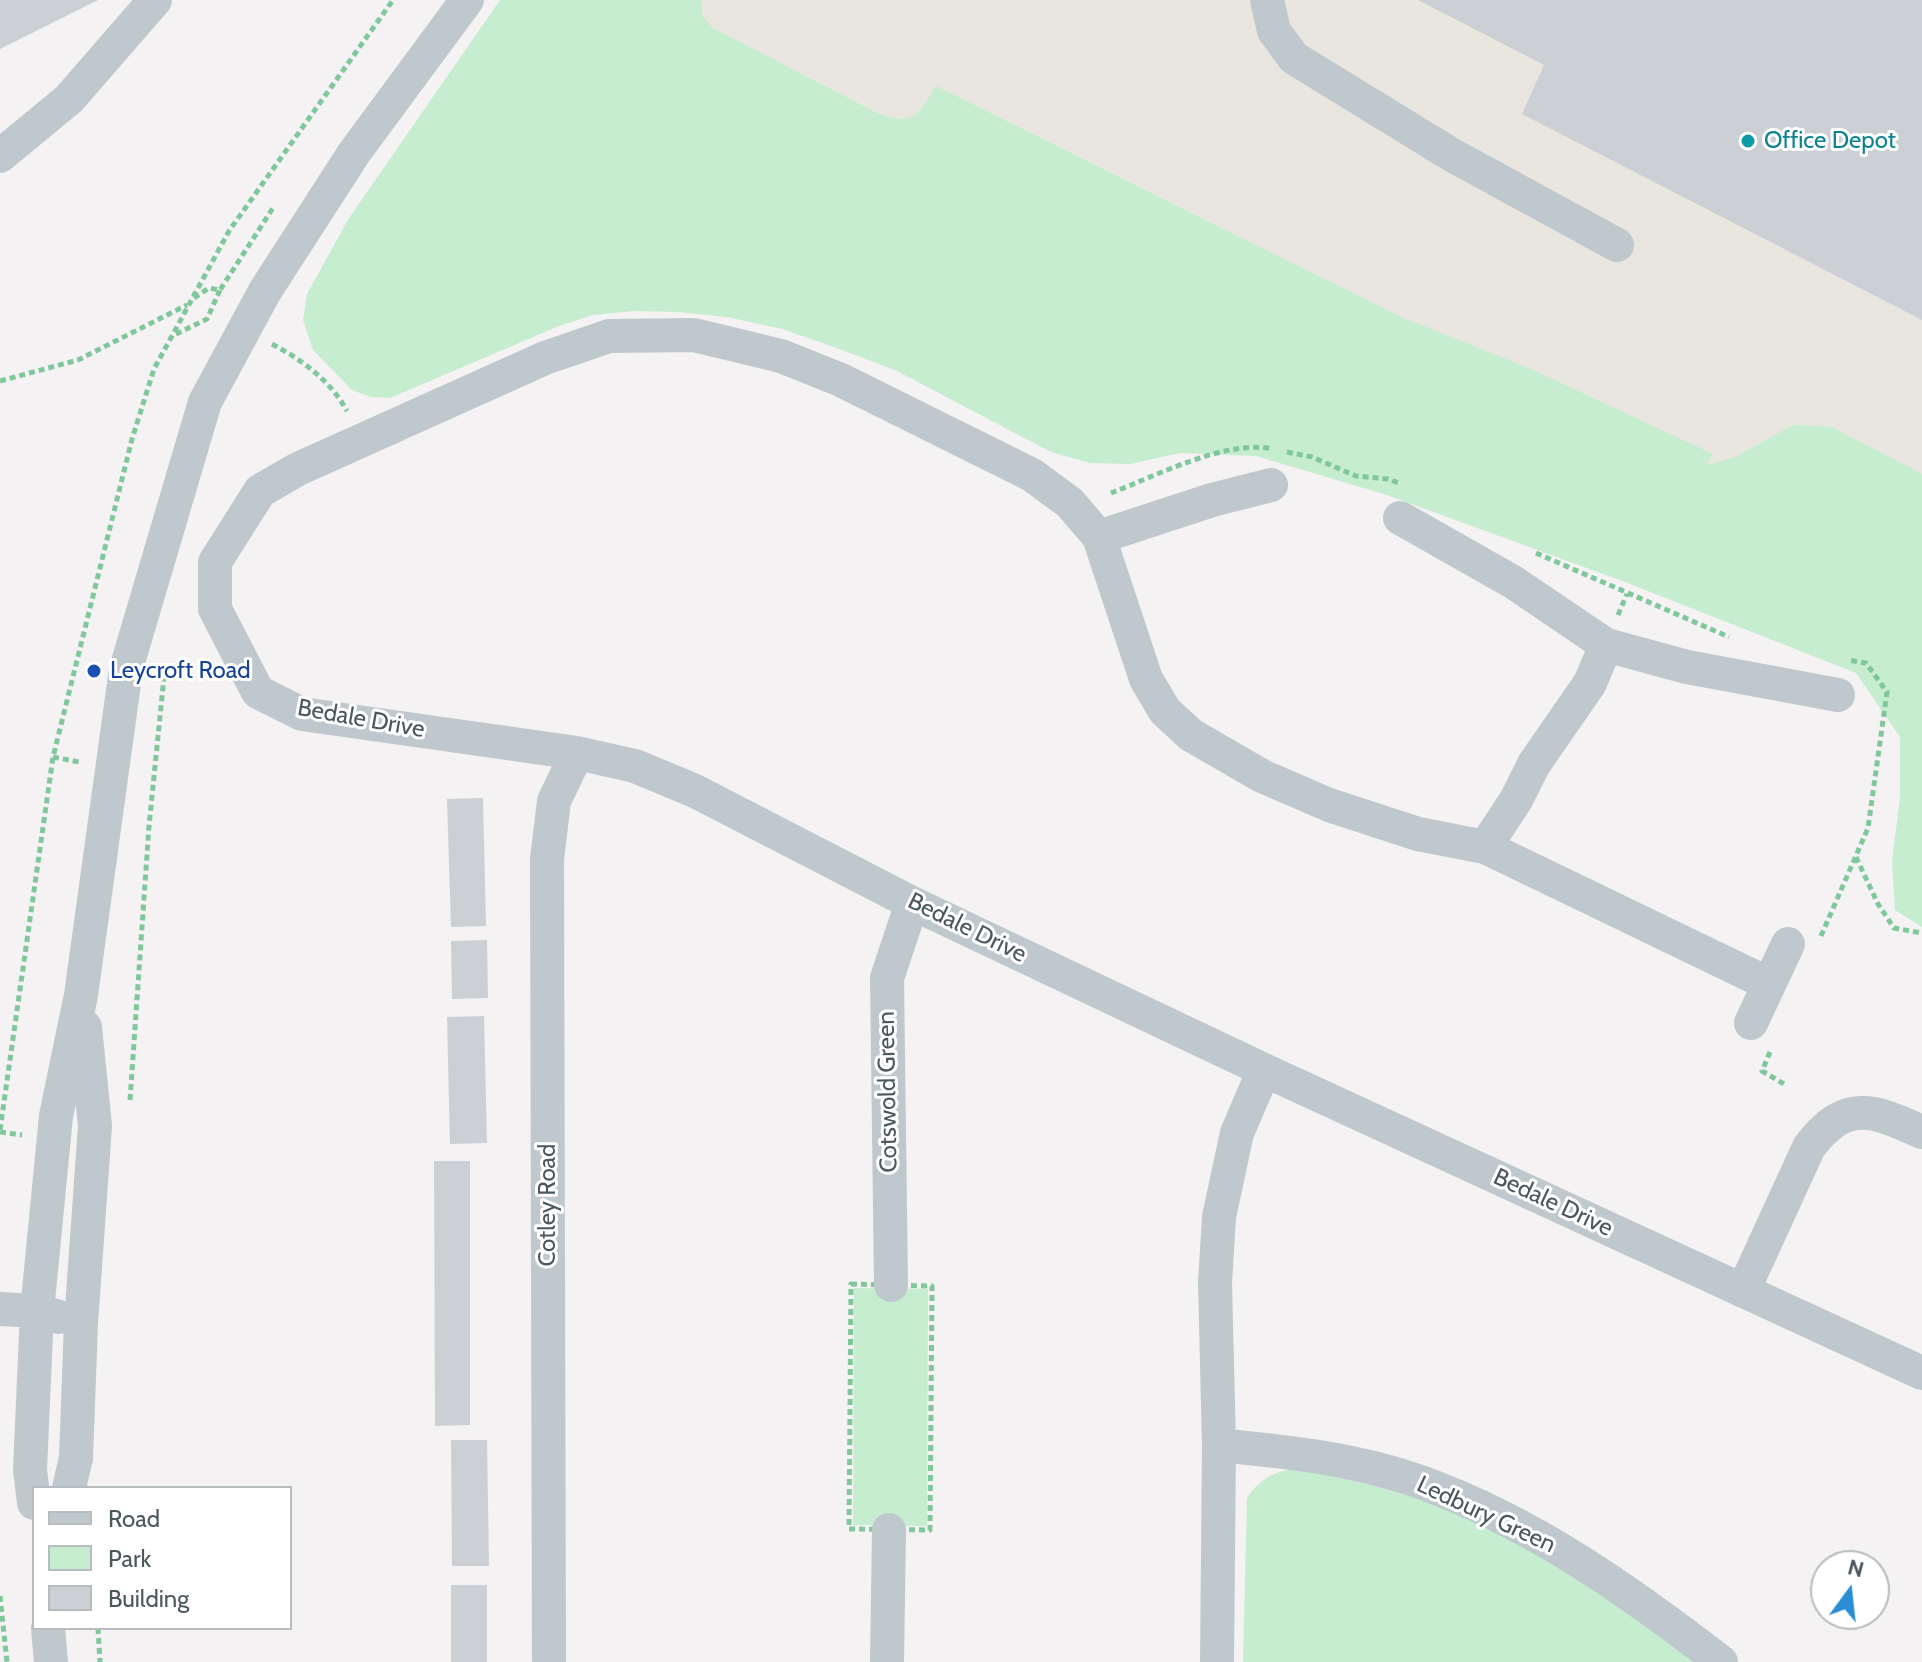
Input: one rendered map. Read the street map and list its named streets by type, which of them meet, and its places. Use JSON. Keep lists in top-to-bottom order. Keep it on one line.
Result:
{"streets":{"street":["Bedale Drive","Cotswold Green","Cotley Road","Ledbury Green"]},"crossings":[["Bedale Drive","Cotswold Green"],["Bedale Drive","Cotley Road"]],"places":["Office Depot","Leycroft Road"],"legend":["Road","Park","Building"],"north":"top"}
